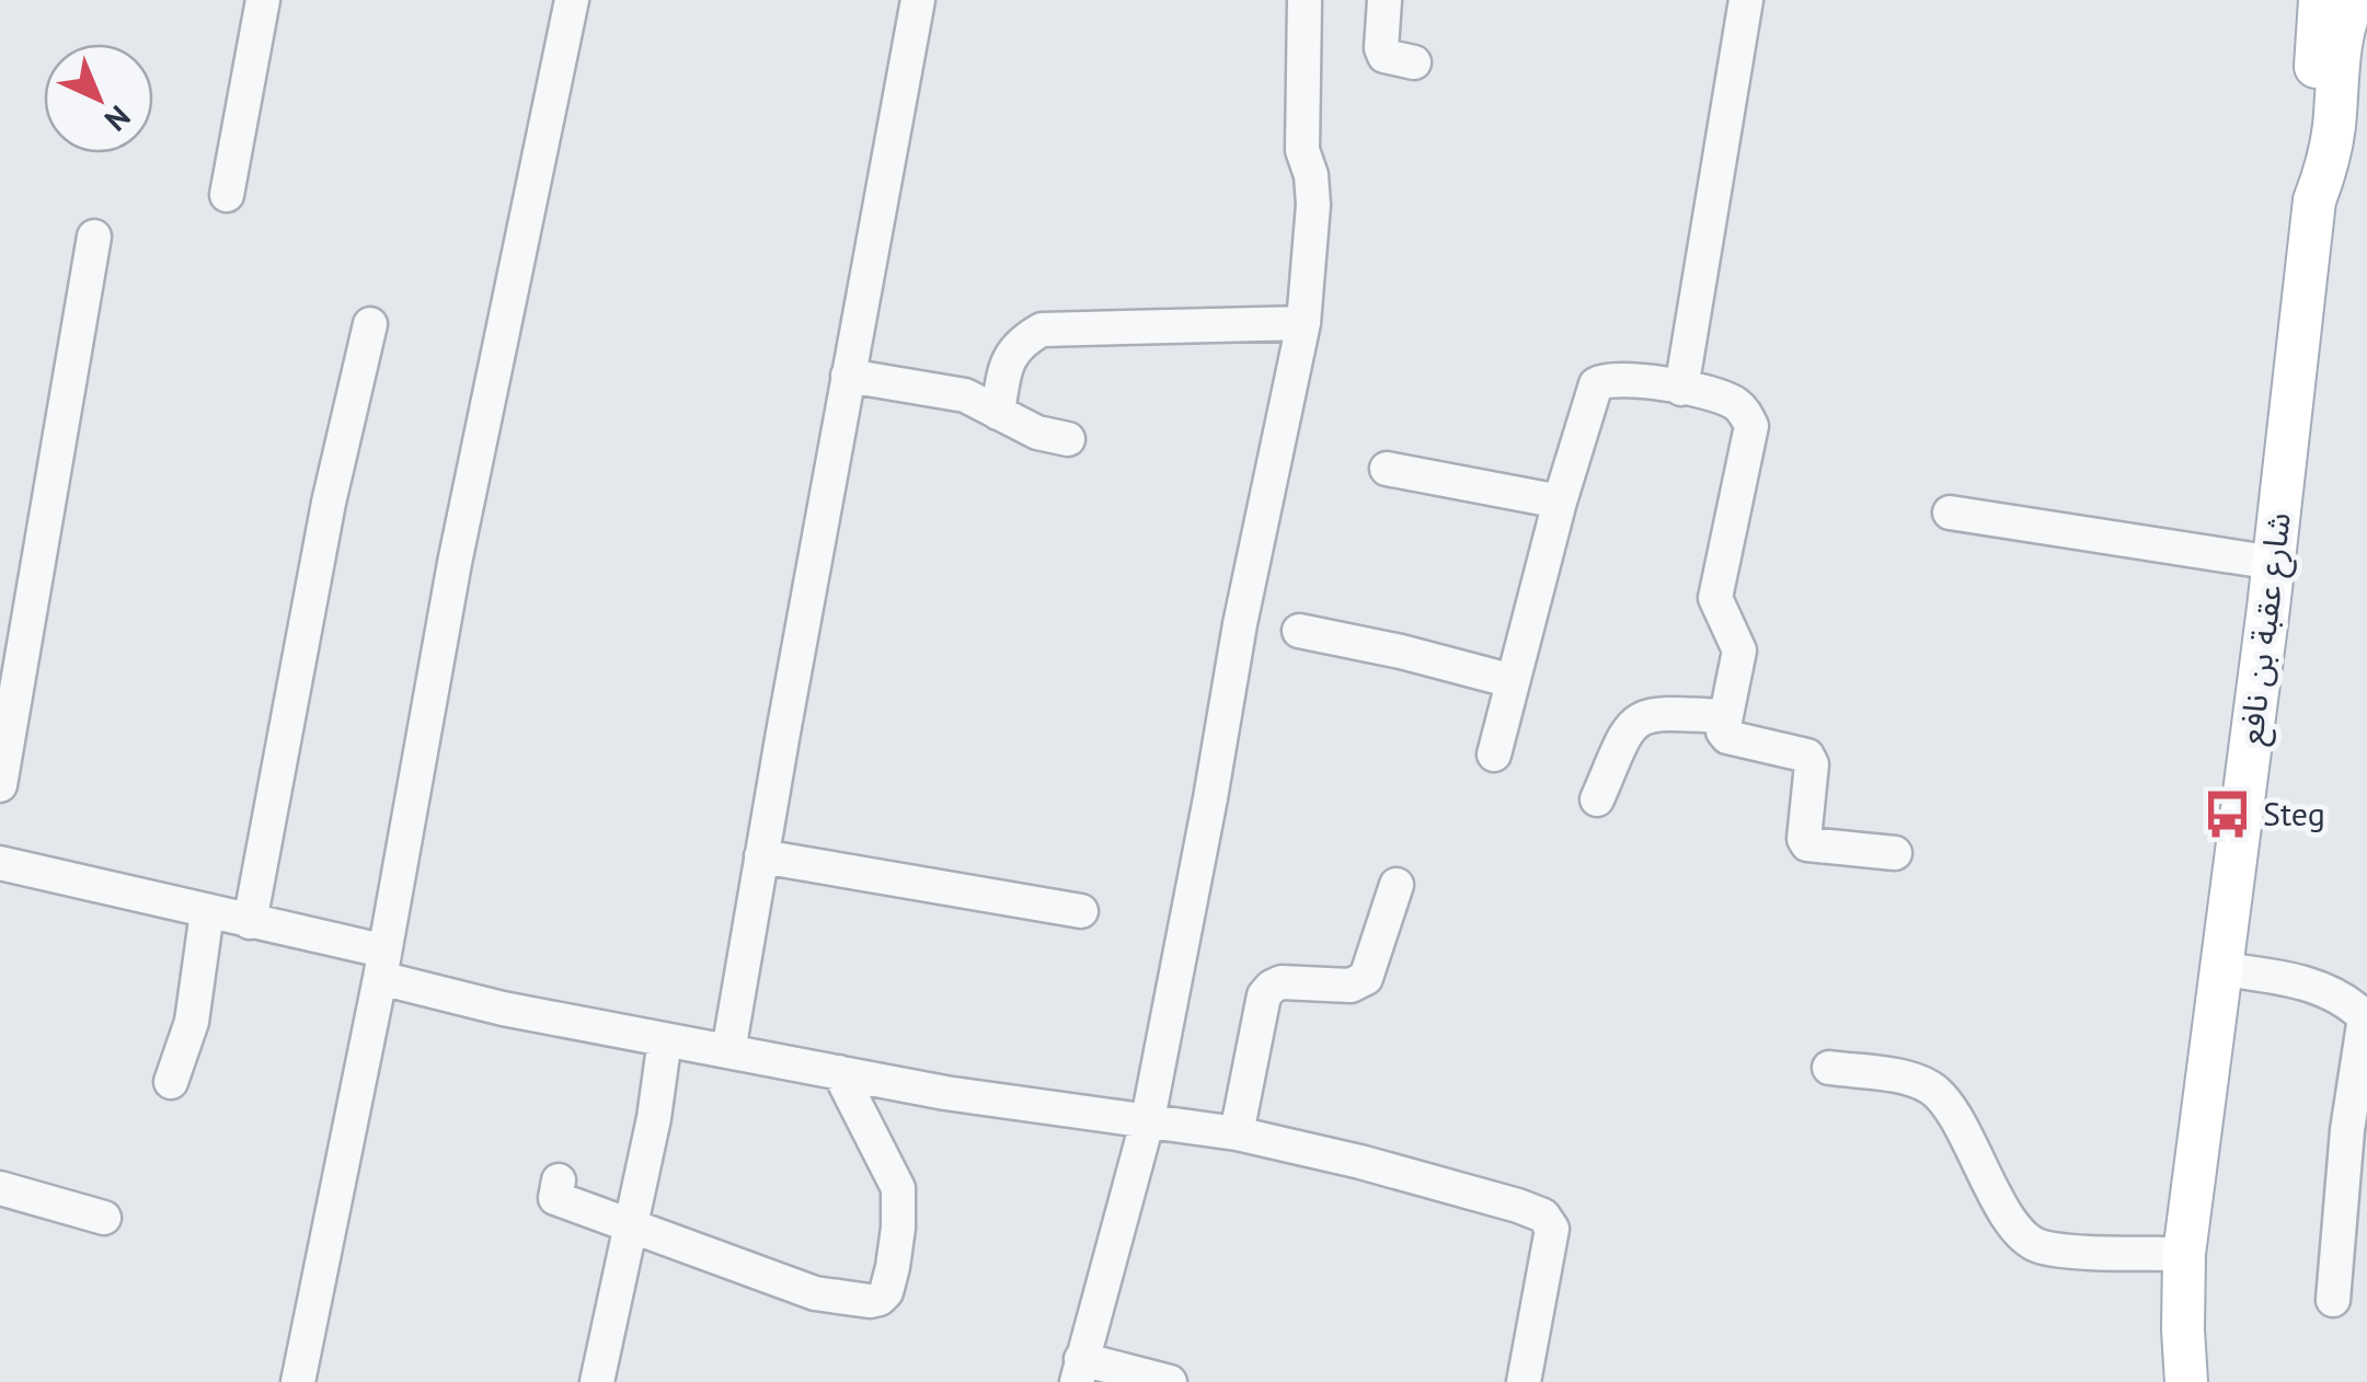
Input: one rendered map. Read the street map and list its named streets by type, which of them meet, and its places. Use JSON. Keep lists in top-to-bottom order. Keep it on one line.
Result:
{"streets":{"main road":["شارع عقبة بن نافع"]},"places":{"bus stop":["Steg"]},"north":"bottom right"}
